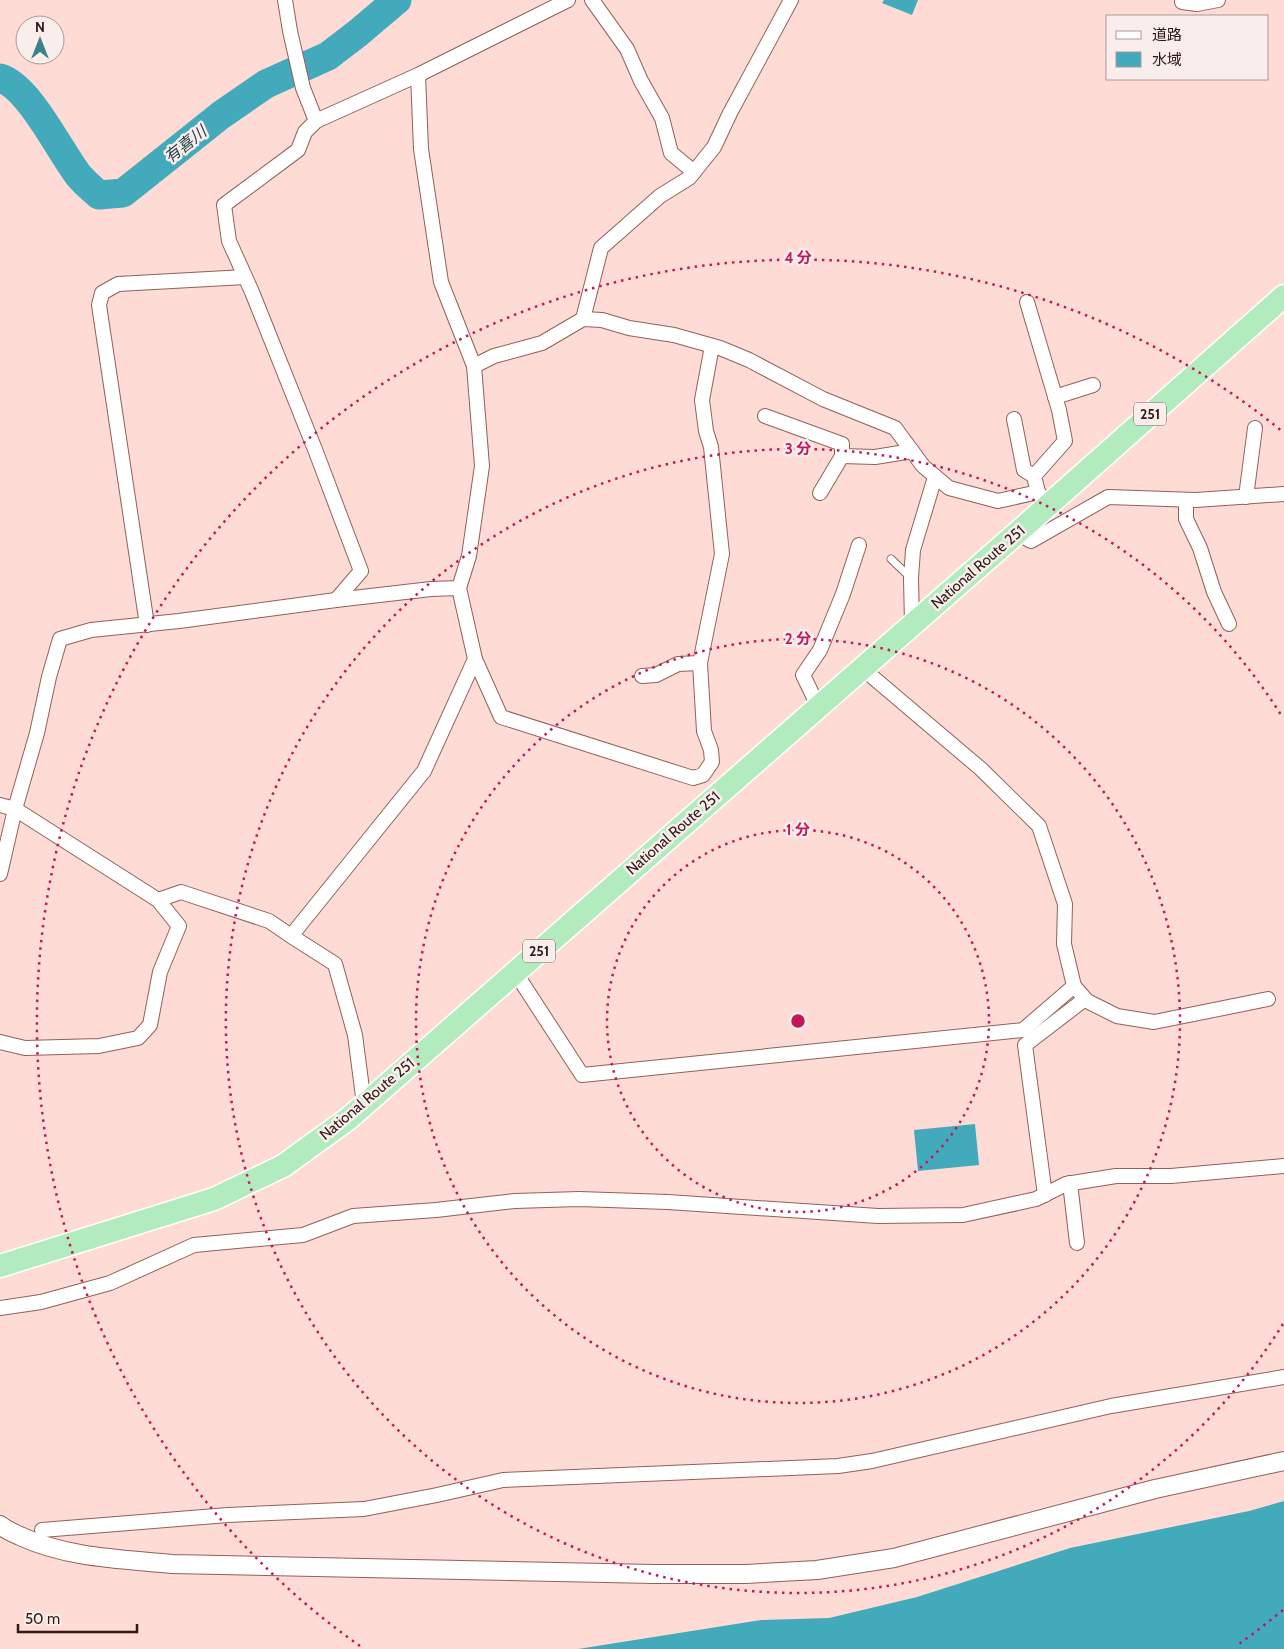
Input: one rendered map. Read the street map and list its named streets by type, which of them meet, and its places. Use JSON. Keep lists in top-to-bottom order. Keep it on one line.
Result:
{"streets":{"highway":["251","National Route 251"]},"water":["有喜川"],"legend":["道路","水域"],"scale_bar":"50 m","north":"top","rings":["4 分","3 分","2 分","1 分"]}
